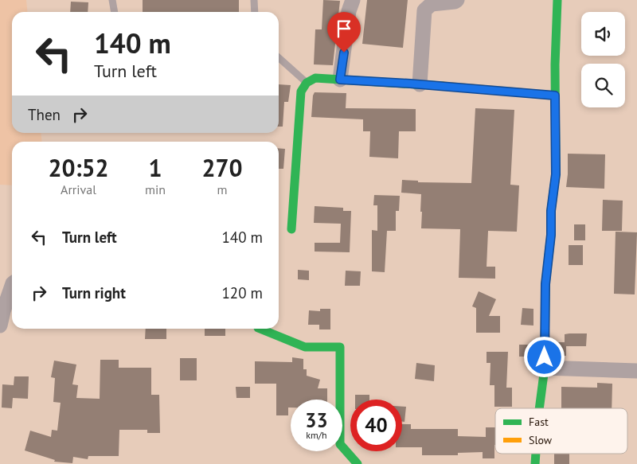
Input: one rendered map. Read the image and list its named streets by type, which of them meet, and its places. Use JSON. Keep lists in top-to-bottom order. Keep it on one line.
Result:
{"legend":["Fast","Slow"],"page":{"turn":["140 m","Turn left"],"then":"Then","eta":["20:52","Arrival","1","min","270","m"],"list":[{"name":"Turn left","value":"140 m"},{"name":"Turn right","value":"120 m"}],"speed":"33 km/h","limit":"40"}}
